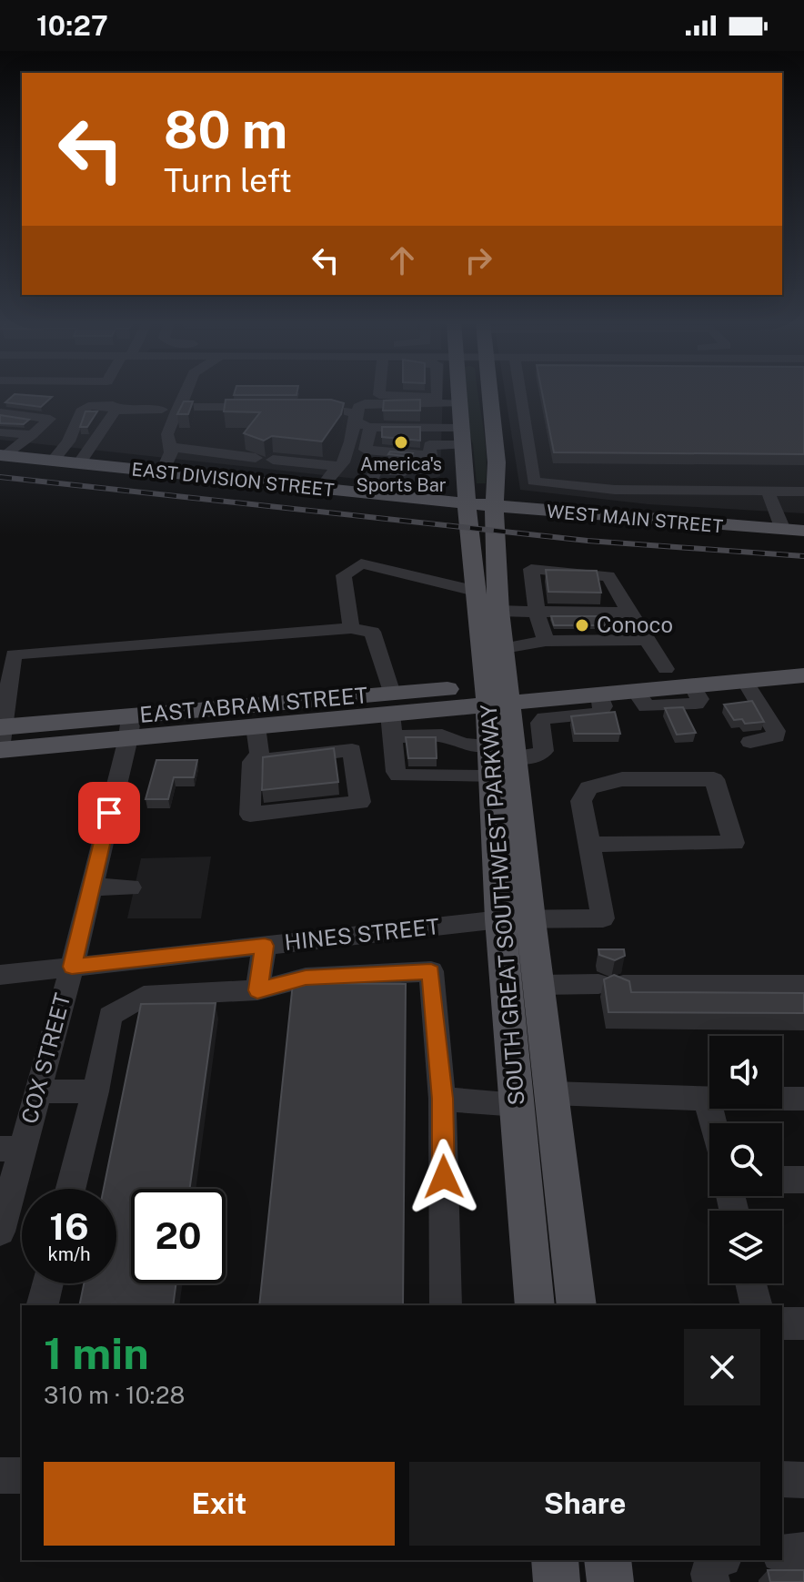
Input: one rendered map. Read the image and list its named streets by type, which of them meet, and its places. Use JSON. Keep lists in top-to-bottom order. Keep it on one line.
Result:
{"streets":{"main road":["EAST DIVISION STREET","WEST MAIN STREET","EAST ABRAM STREET","SOUTH GREAT SOUTHWEST PARKWAY"],"street":["HINES STREET","COX STREET"]},"crossings":[["EAST DIVISION STREET","WEST MAIN STREET"],["EAST DIVISION STREET","SOUTH GREAT SOUTHWEST PARKWAY"],["WEST MAIN STREET","SOUTH GREAT SOUTHWEST PARKWAY"],["EAST ABRAM STREET","SOUTH GREAT SOUTHWEST PARKWAY"],["EAST ABRAM STREET","COX STREET"],["SOUTH GREAT SOUTHWEST PARKWAY","HINES STREET"],["HINES STREET","COX STREET"]],"places":["America's Sports Bar","Conoco"],"page":{"status":"10:27","turn":["80 m","Turn left"],"speed":"16 km/h","limit":"20","heading":["1 min","310 m · 10:28"],"buttons":["Exit","Share"]}}
